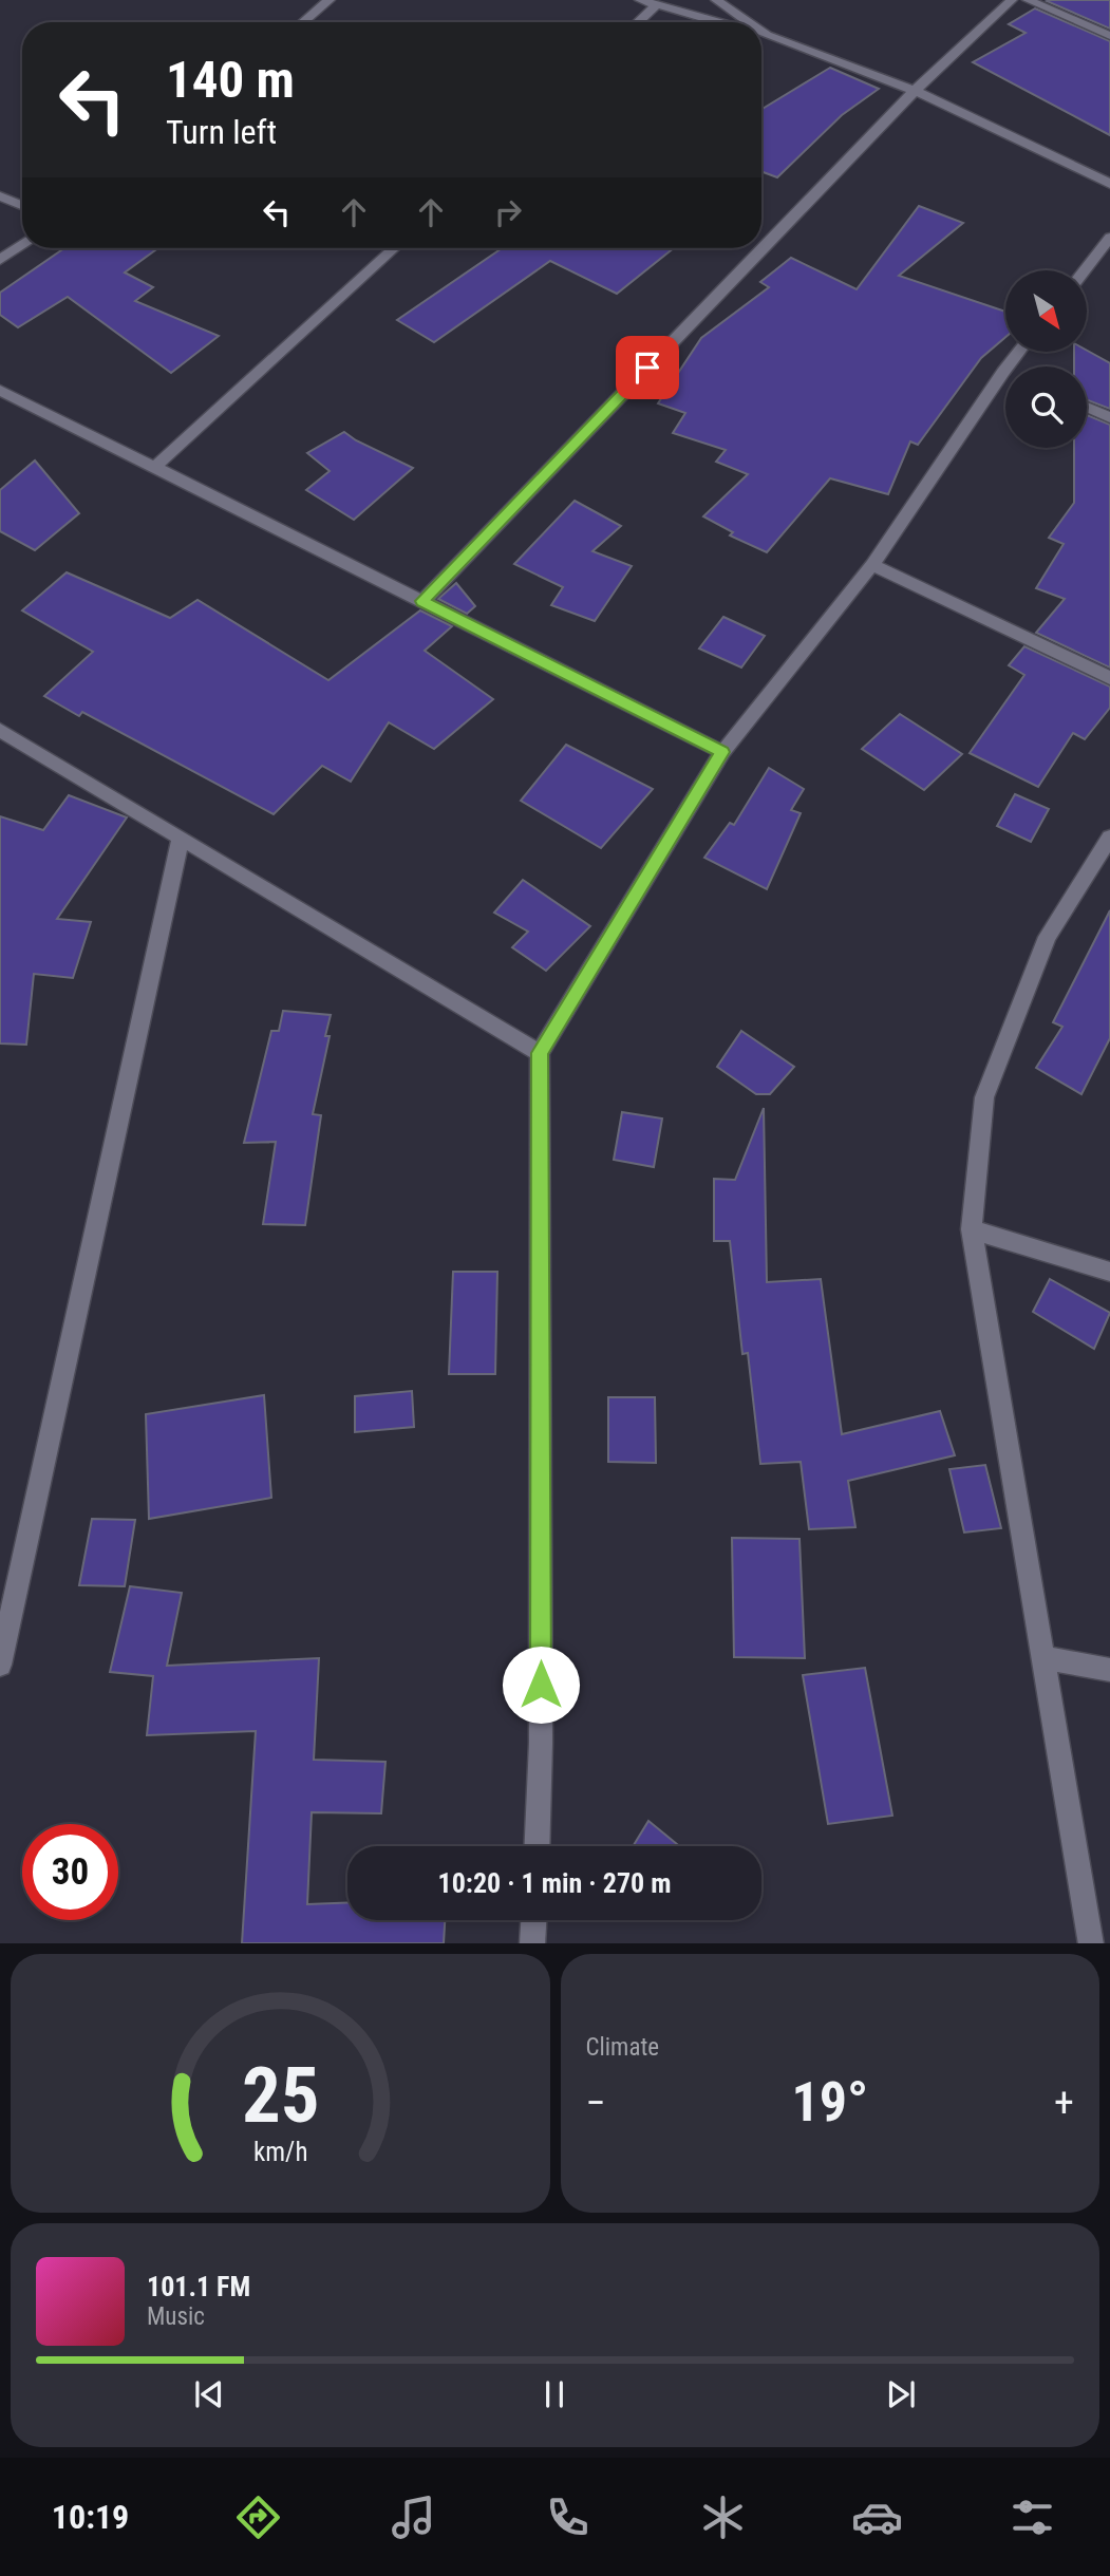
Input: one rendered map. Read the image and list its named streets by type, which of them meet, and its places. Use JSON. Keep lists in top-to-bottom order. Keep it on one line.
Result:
{"north":"bottom right","page":{"turn":["140 m","Turn left"],"limit":"30","trip":"10:20 · 1 min · 270 m","tile":"Climate","heat":["−","19°","+"],"song":["101.1 FM","Music"],"tabs":"10:19","gauge":["25","km/h"]}}
